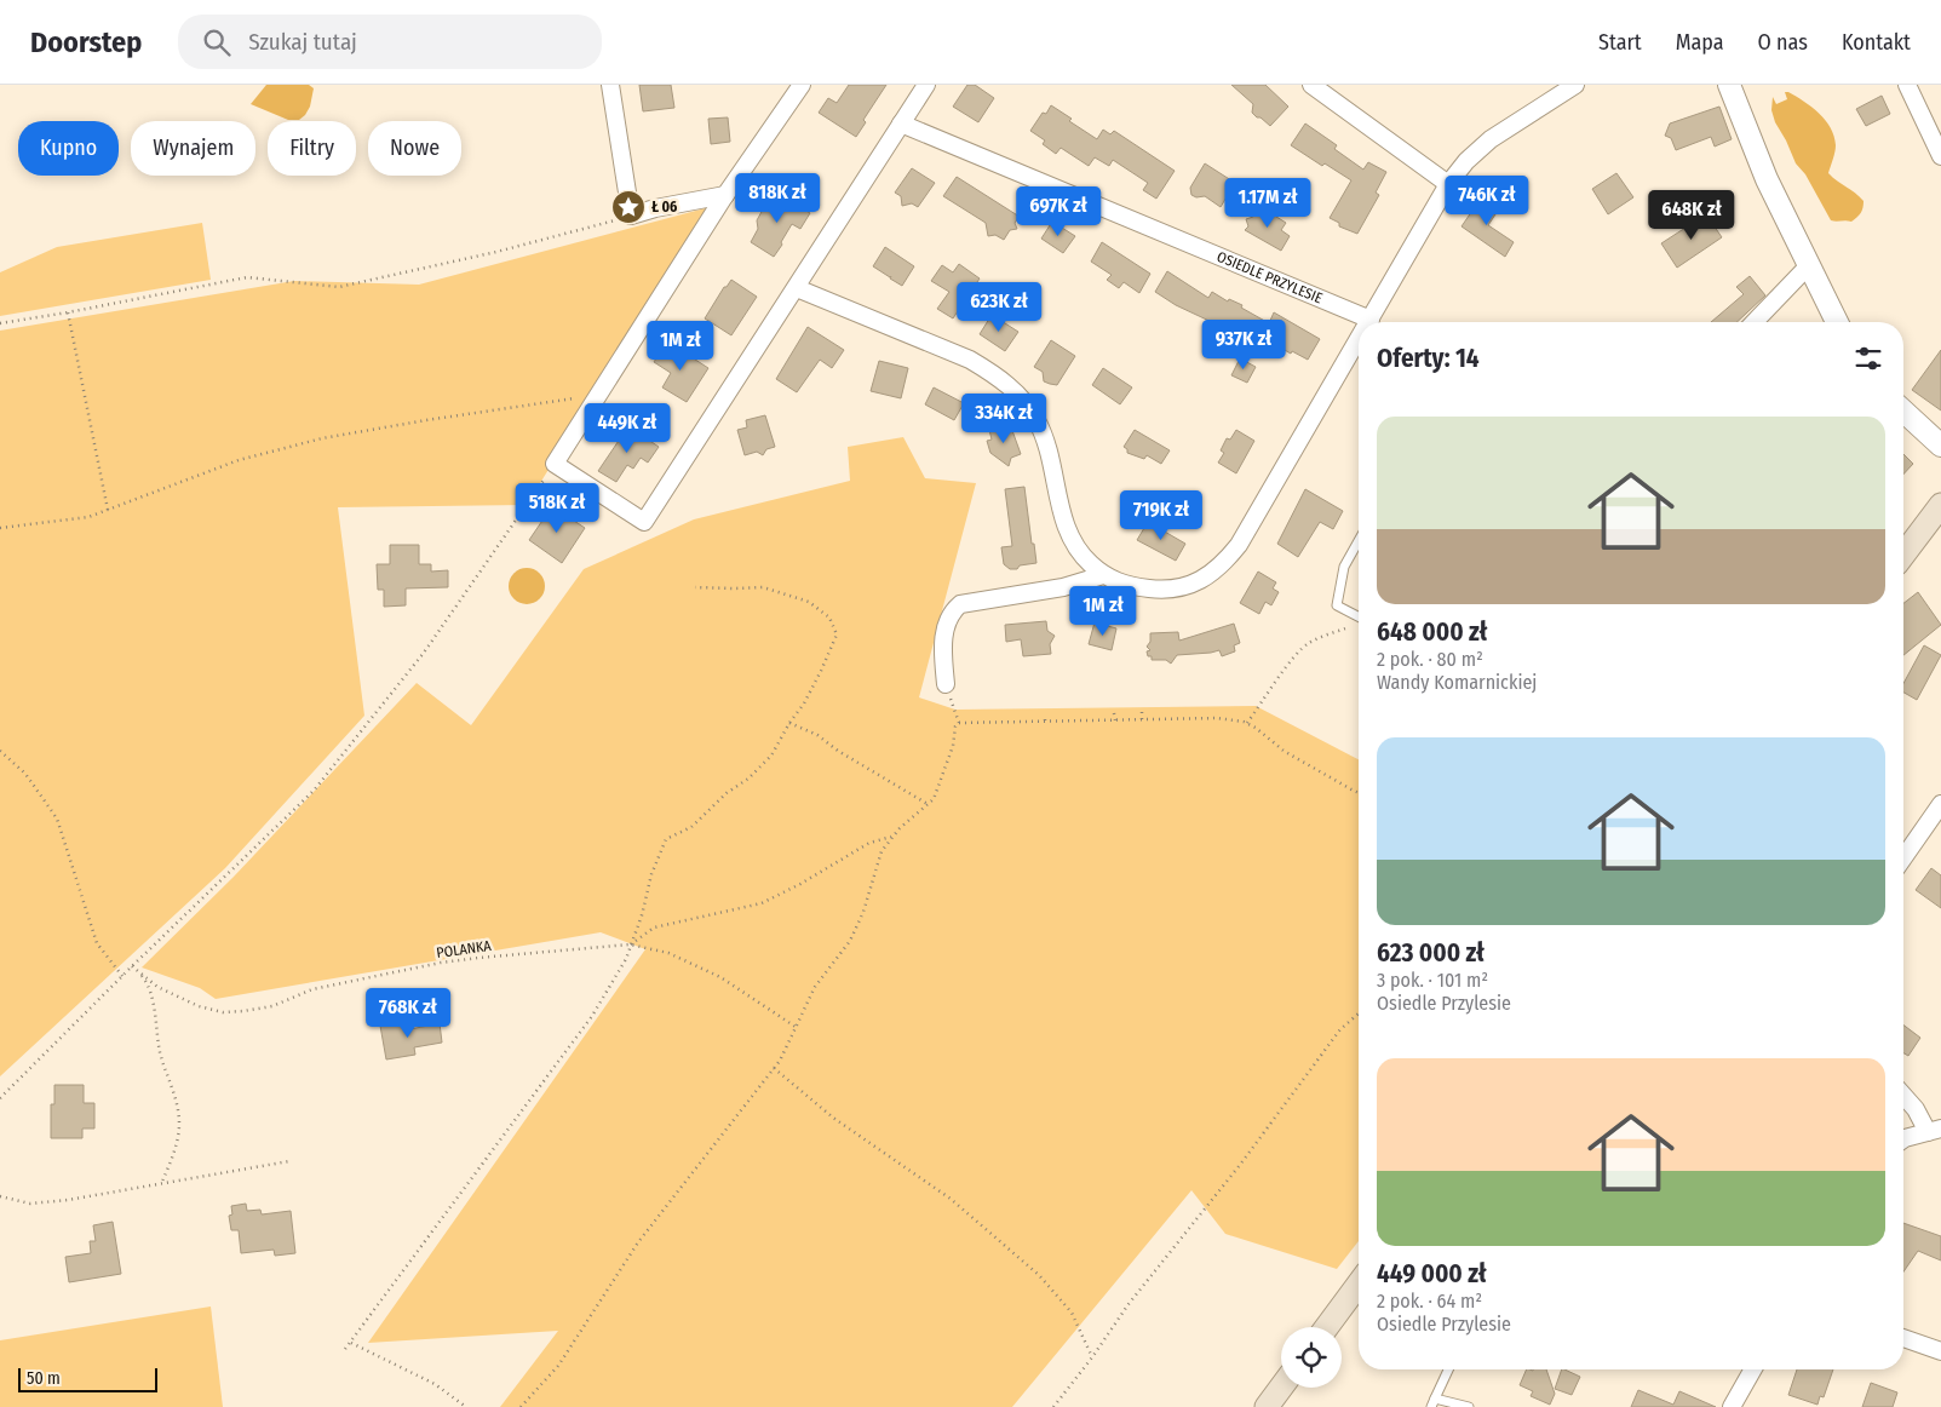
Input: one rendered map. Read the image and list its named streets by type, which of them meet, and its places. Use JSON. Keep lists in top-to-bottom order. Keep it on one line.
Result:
{"streets":{"street":["OSIEDLE PRZYLESIE"],"path":["POLANKA"]},"places":{"place":["Ł 06"]},"scale_bar":"50 m","page":{"header":"Doorstep","search":"Szukaj tutaj","nav":["Start","Mapa","O nas","Kontakt"],"chip":["Kupno","Wynajem","Filtry","Nowe"],"price":["818K zł","746K zł","1.17M zł","697K zł","648K zł","623K zł","937K zł","1M zł","334K zł","449K zł","518K zł","719K zł","1M zł","768K zł"],"heading":"Oferty: 14","list":[{"name":"648 000 zł","note":"2 pok. · 80 m² · Wandy Komarnickiej"},{"name":"623 000 zł","note":"3 pok. · 101 m² · Osiedle Przylesie"},{"name":"449 000 zł","note":"2 pok. · 64 m² · Osiedle Przylesie"}],"scale":"50 m"}}
